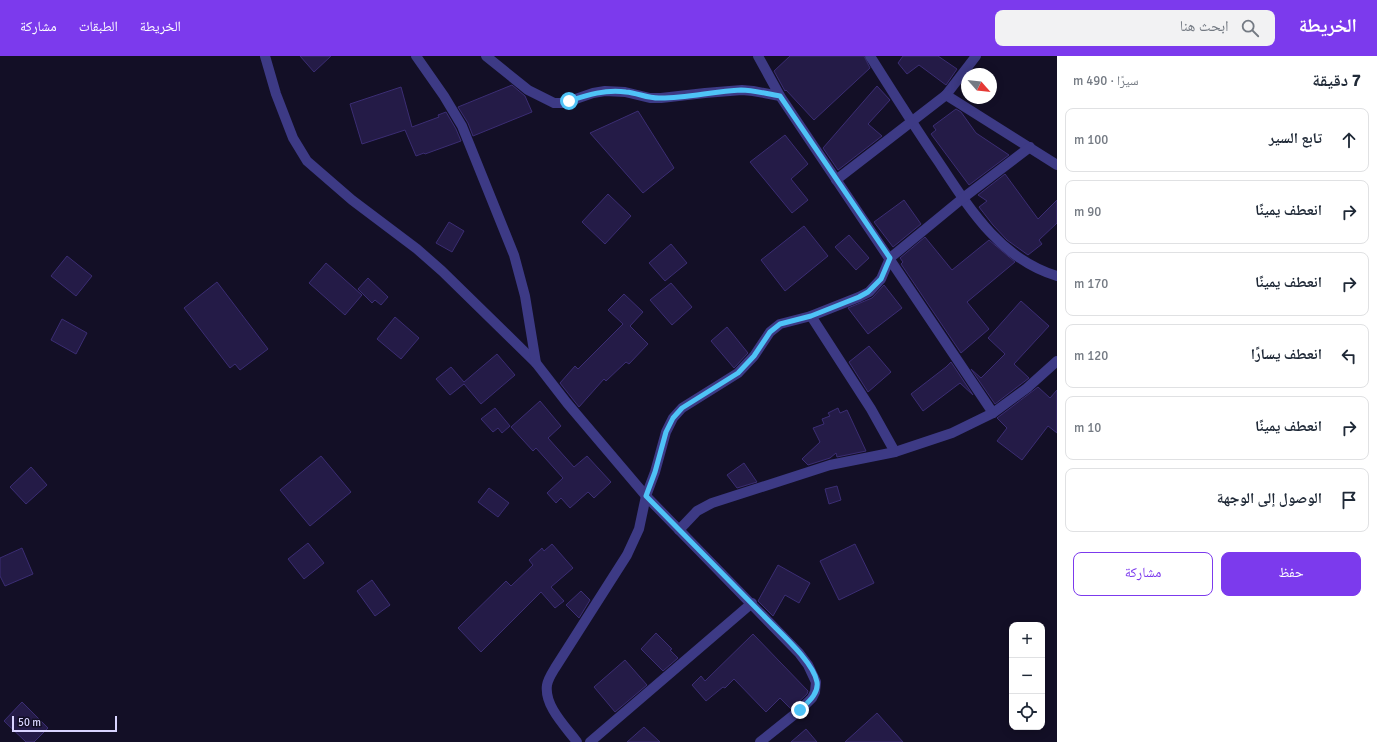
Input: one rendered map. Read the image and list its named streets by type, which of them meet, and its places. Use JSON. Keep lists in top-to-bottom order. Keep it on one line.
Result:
{"scale_bar":"50 m","north":"bottom right","page":{"header":"الخريطة","search":"ابحث هنا","nav":["الخريطة","الطبقات","مشاركة"],"heading":["7 دقيقة","سيرًا · 490 m"],"list":[["تابع السير","100 m"],["انعطف يمينًا","90 m"],["انعطف يمينًا","170 m"],["انعطف يسارًا","120 m"],["انعطف يمينًا","10 m"],"الوصول إلى الوجهة"],"buttons":["حفظ","مشاركة"],"map_buttons":["+","−"],"scale":"50 m"}}
